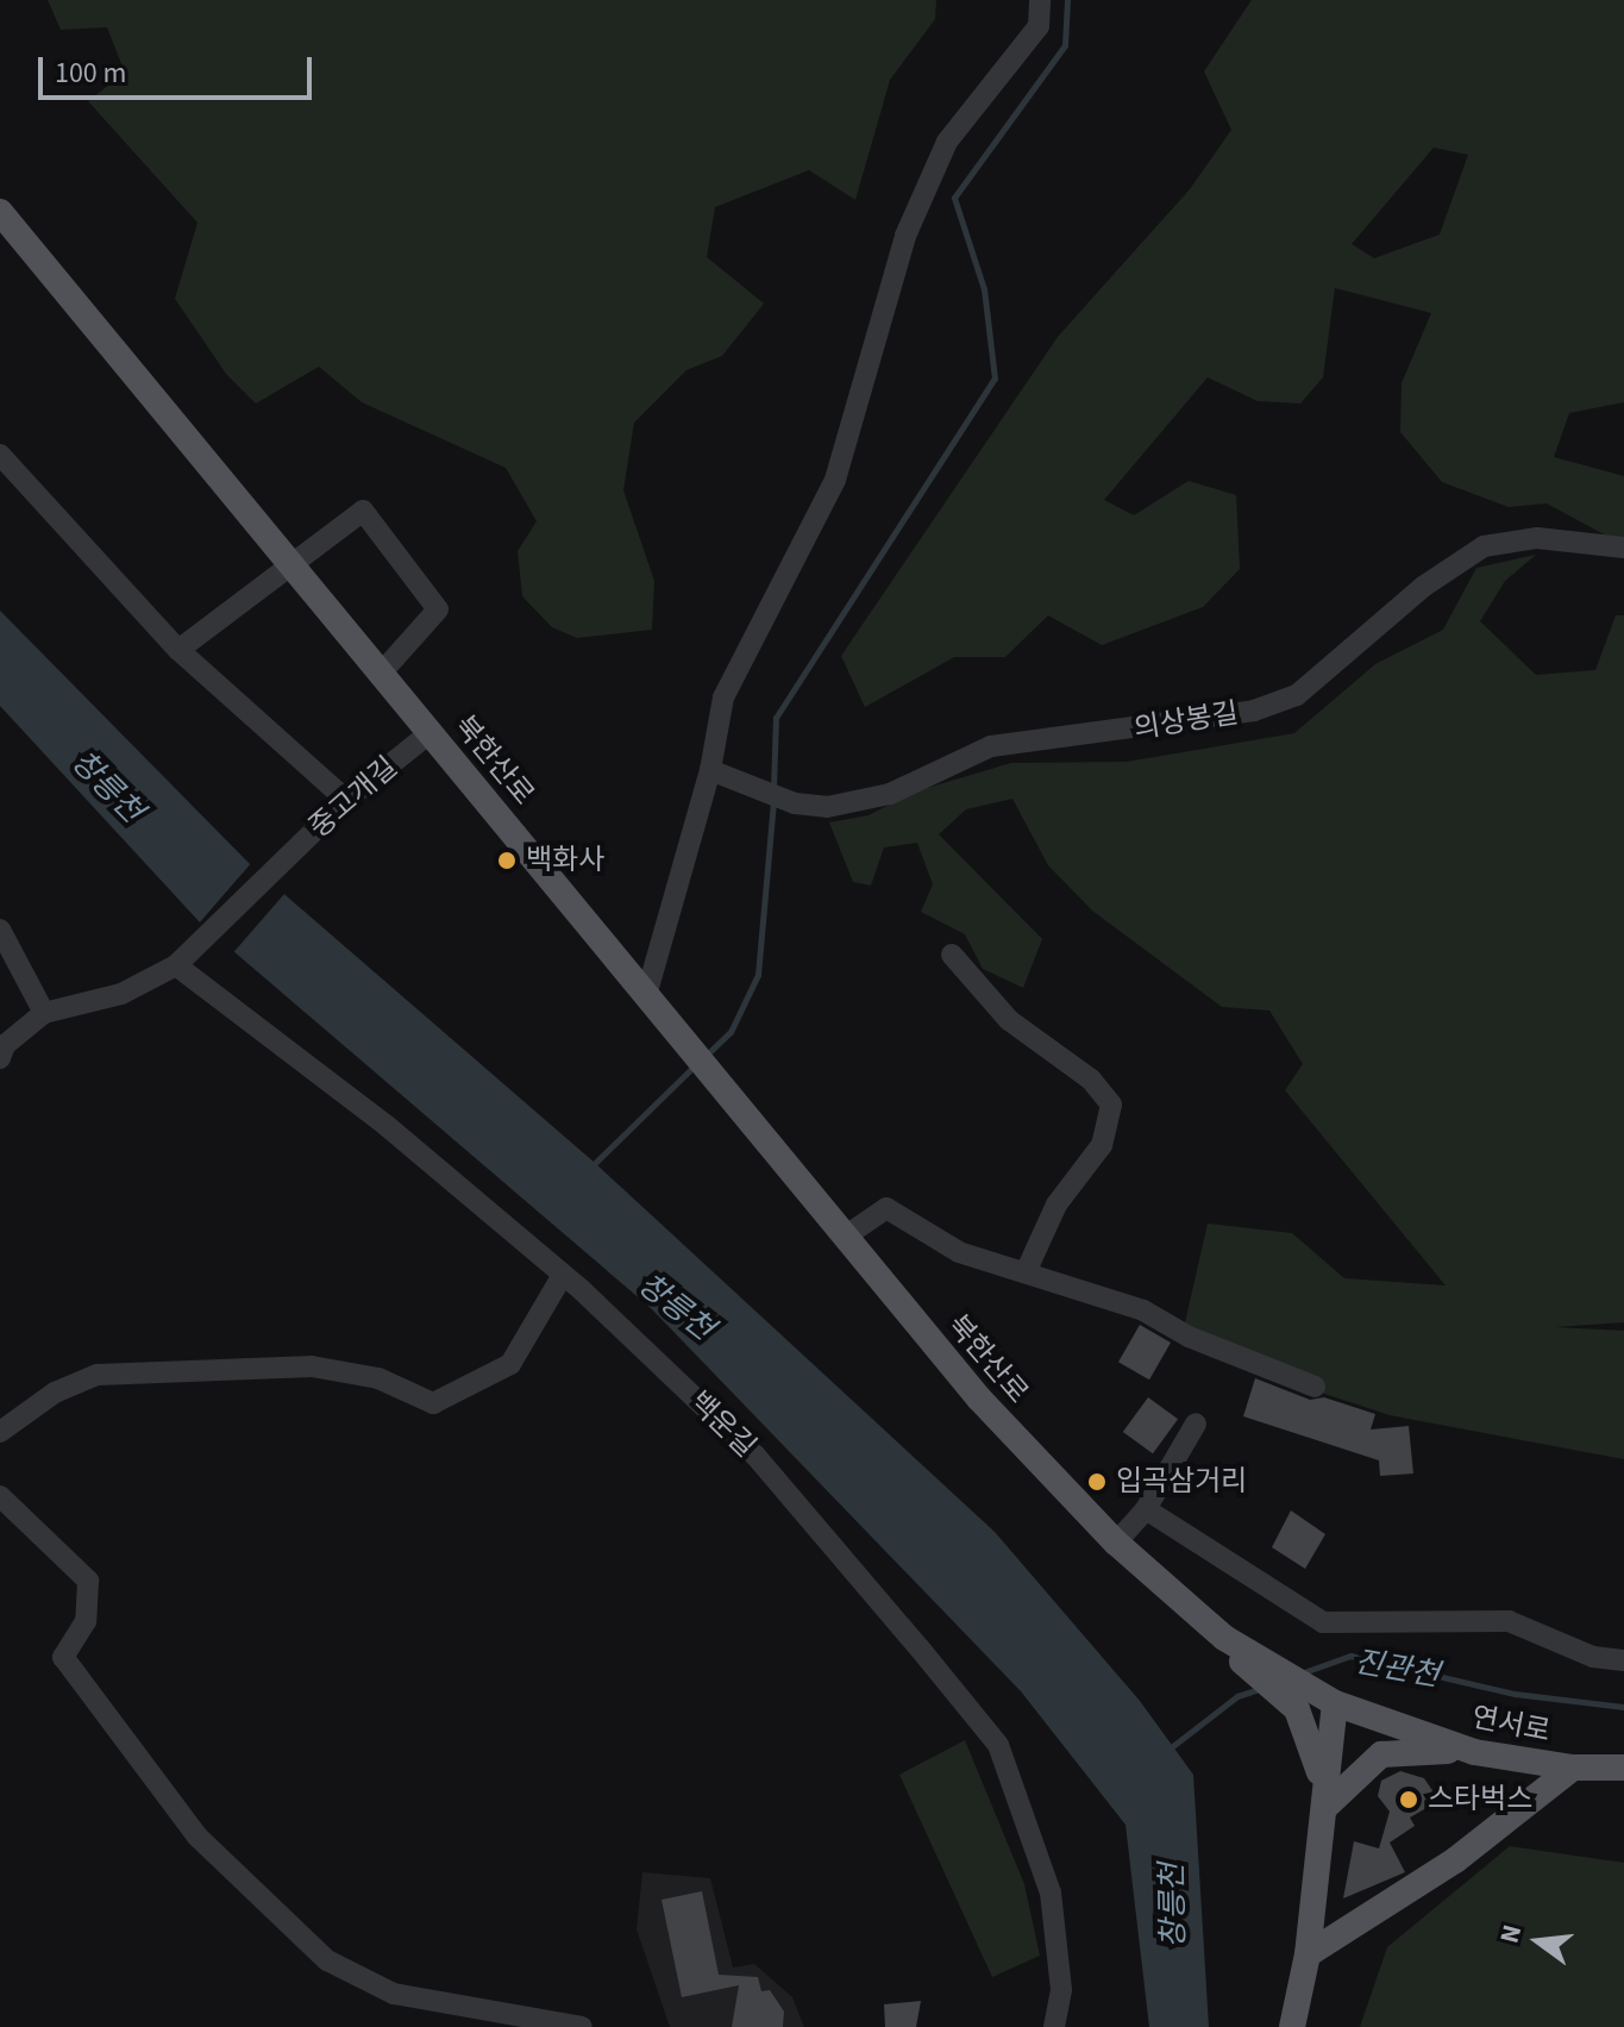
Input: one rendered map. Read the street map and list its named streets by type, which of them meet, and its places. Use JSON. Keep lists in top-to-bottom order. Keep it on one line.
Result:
{"streets":{"main road":["북한산로","연서로"],"street":["의상봉길","중고개길","백운길"]},"crossings":[["북한산로","중고개길"],["북한산로","연서로"],["중고개길","백운길"]],"water":["창릉천","진관천"],"places":["백화사","입곡삼거리","스타벅스"],"scale_bar":"100 m","north":"left"}
